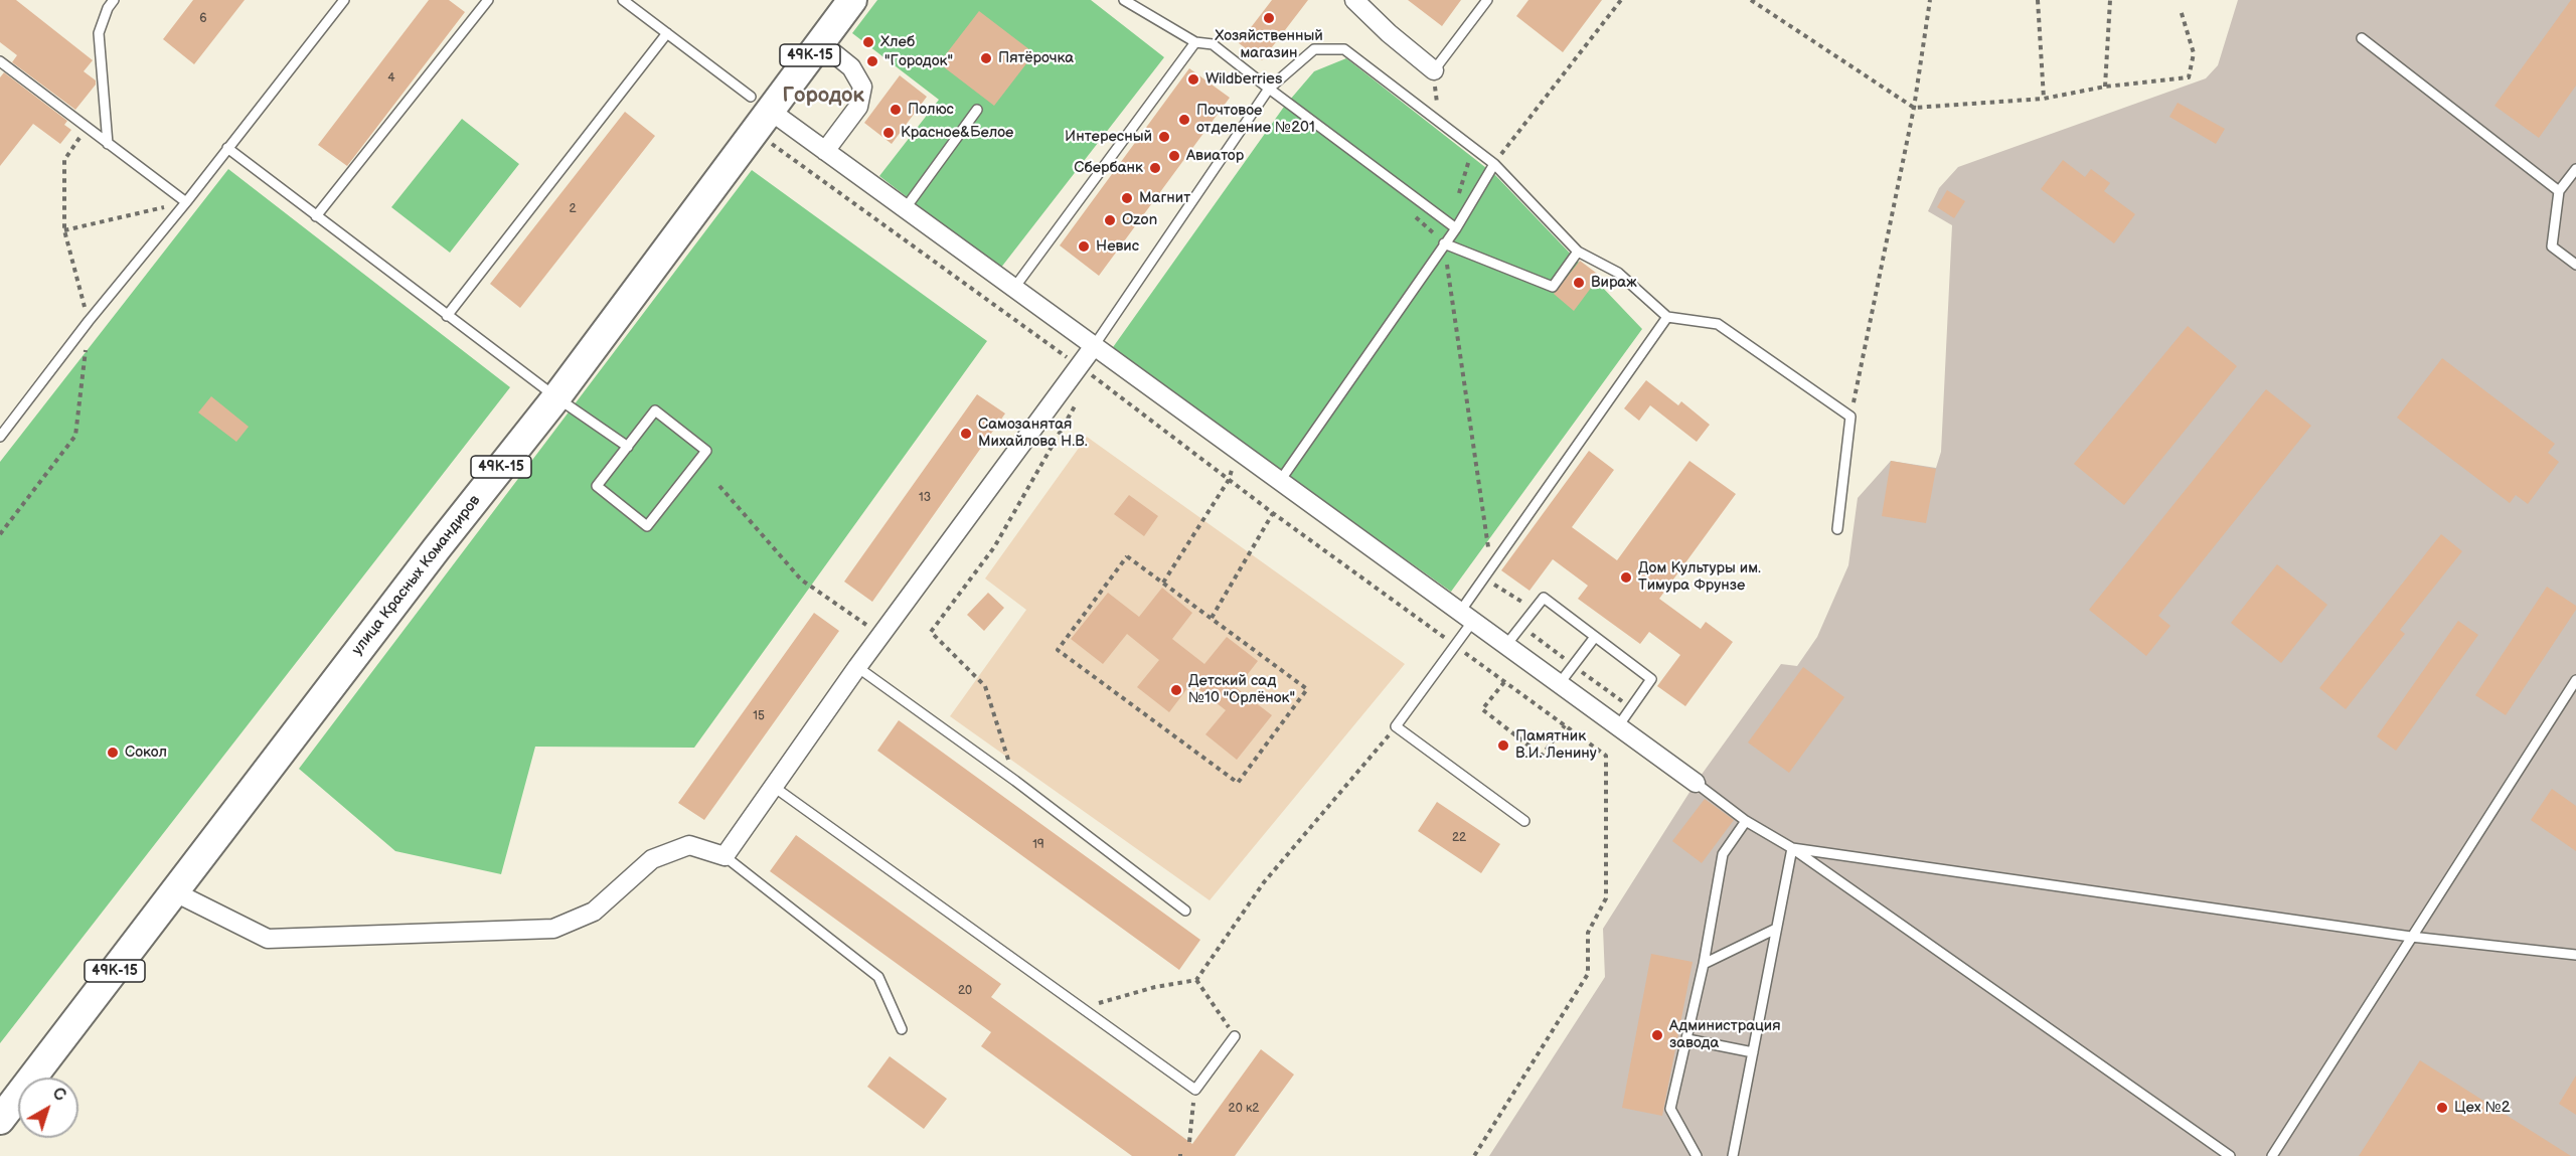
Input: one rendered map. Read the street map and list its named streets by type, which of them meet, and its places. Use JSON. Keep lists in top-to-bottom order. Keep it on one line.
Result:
{"streets":{"main road":["49К-15","улица Красных Командиров"]},"districts":["Городок"],"places":["Хозяйственный магазин","Хлеб","Пятёрочка","\"Городок\"","Wildberries","Полюс","Почтовое отделение №201","Красное&Белое","Интересный","Авиатор","Сбербанк","Магнит","Ozon","Невис","Вираж","Самозанятая Михайлова Н.В.","Дом Культуры им. Тимура Фрунзе","Детский сад №10 \"Орлёнок\"","Памятник В.И. Ленину","Сокол","Администрация завода","Цех №2"],"house_numbers":["6","4","2","13","15","22","19","20","20 к2"],"north":"top right"}
